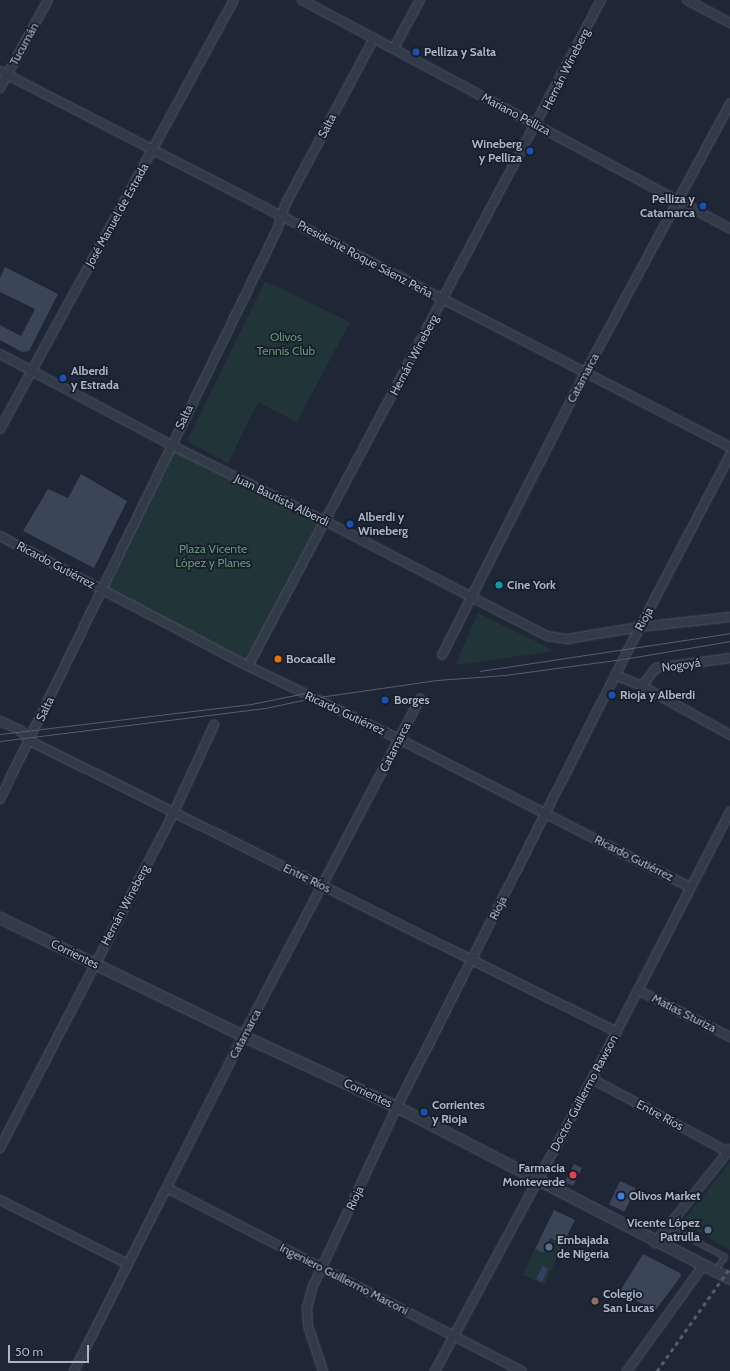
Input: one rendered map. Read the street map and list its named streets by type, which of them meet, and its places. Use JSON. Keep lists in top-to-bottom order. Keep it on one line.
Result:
{"streets":{"street":["Tucumán","Hernán Wineberg","Mariano Pelliza","Salta","José Manuel de Estrada","Presidente Roque Sáenz Peña","Catamarca","Juan Bautista Alberdi","Ricardo Gutiérrez","Rioja","Nogoyá","Entre Ríos","Corrientes","Matías Sturiza","Doctor Guillermo Rawson","Ingeniero Guillermo Marconi"]},"crossings":[["Tucumán","Presidente Roque Sáenz Peña"],["Hernán Wineberg","Mariano Pelliza"],["Hernán Wineberg","Presidente Roque Sáenz Peña"],["Hernán Wineberg","Juan Bautista Alberdi"],["Hernán Wineberg","Ricardo Gutiérrez"],["Hernán Wineberg","Entre Ríos"],["Hernán Wineberg","Corrientes"],["Mariano Pelliza","Salta"],["Mariano Pelliza","Catamarca"],["Salta","Presidente Roque Sáenz Peña"],["Salta","Juan Bautista Alberdi"],["Salta","Ricardo Gutiérrez"],["Salta","Entre Ríos"],["José Manuel de Estrada","Presidente Roque Sáenz Peña"],["José Manuel de Estrada","Juan Bautista Alberdi"],["Presidente Roque Sáenz Peña","Catamarca"],["Catamarca","Juan Bautista Alberdi"],["Catamarca","Ricardo Gutiérrez"],["Catamarca","Entre Ríos"],["Catamarca","Corrientes"],["Catamarca","Ingeniero Guillermo Marconi"],["Juan Bautista Alberdi","Rioja"],["Ricardo Gutiérrez","Rioja"],["Ricardo Gutiérrez","Doctor Guillermo Rawson"],["Rioja","Entre Ríos"],["Rioja","Corrientes"],["Rioja","Ingeniero Guillermo Marconi"],["Entre Ríos","Doctor Guillermo Rawson"],["Corrientes","Doctor Guillermo Rawson"],["Matías Sturiza","Doctor Guillermo Rawson"],["Doctor Guillermo Rawson","Ingeniero Guillermo Marconi"]],"parks":["Olivos Tennis Club","Plaza Vicente López y Planes"],"places":["Pelliza y Salta","Wineberg y Pelliza","Pelliza y Catamarca","Alberdi y Estrada","Alberdi y Wineberg","Cine York","Bocacalle","Rioja y Alberdi","Borges","Corrientes y Rioja","Farmacia Monteverde","Olivos Market","Vicente López Patrulla","Embajada de Nigeria","Colegio San Lucas"],"scale_bar":"50 m"}
